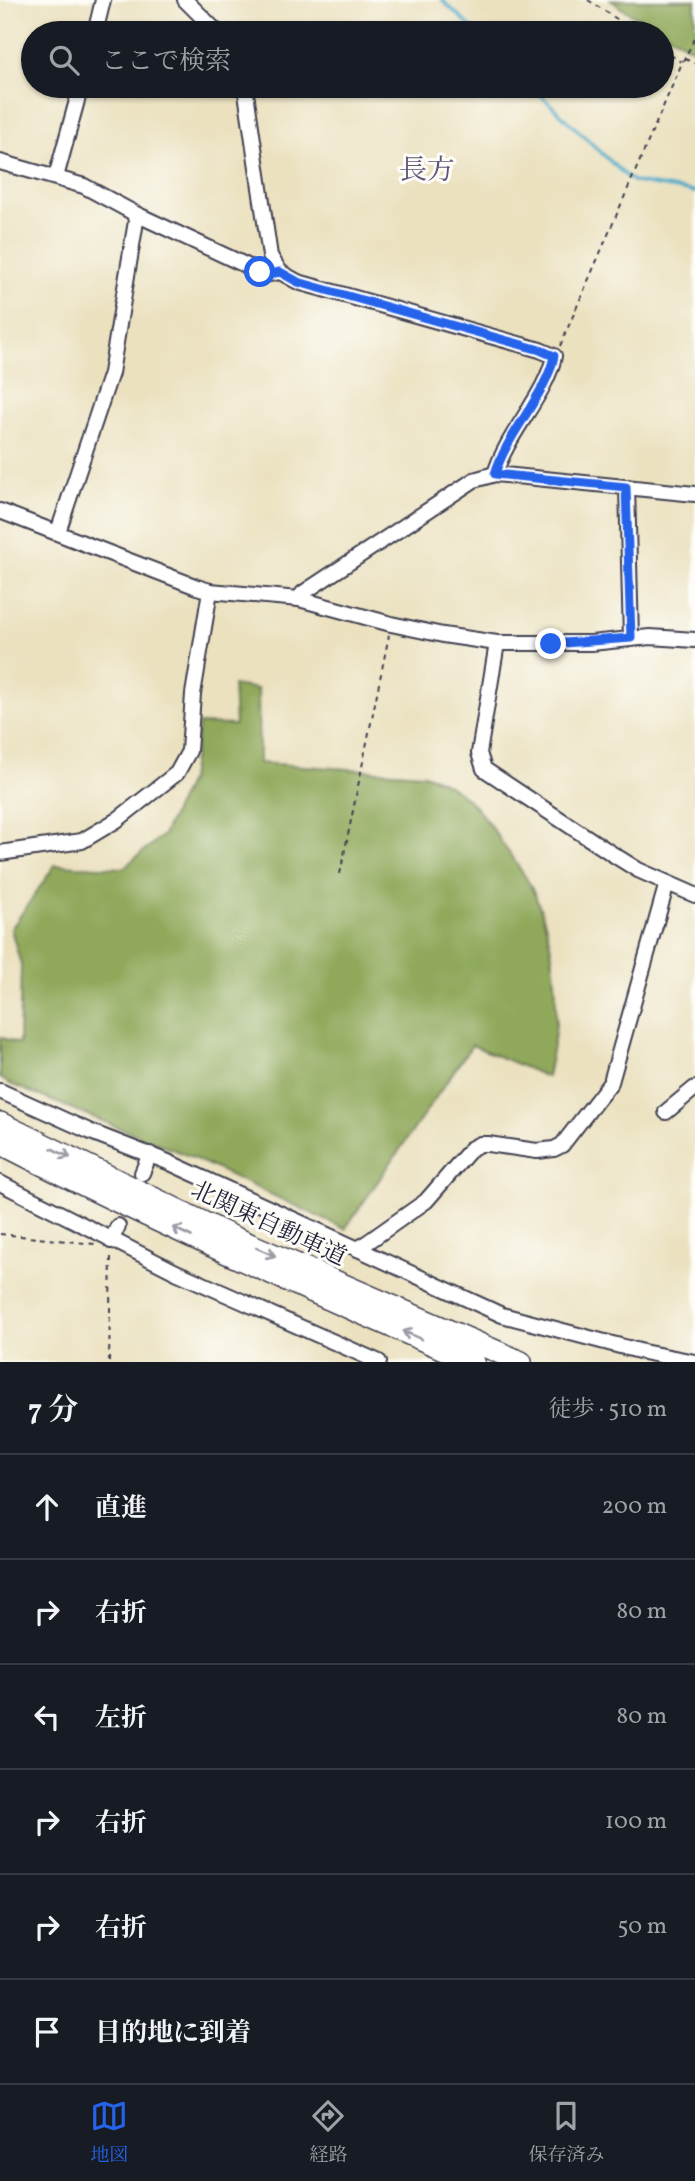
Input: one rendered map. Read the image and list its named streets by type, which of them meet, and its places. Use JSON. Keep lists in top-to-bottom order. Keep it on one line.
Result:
{"streets":{"highway":["北関東自動車道"]},"districts":["長方"],"page":{"search":"ここで検索","heading":["7 分","徒歩 · 510 m"],"list":[["直進","200 m"],["右折","80 m"],["左折","80 m"],["右折","100 m"],["右折","50 m"],"目的地に到着"],"nav":["地図","経路","保存済み"]}}
